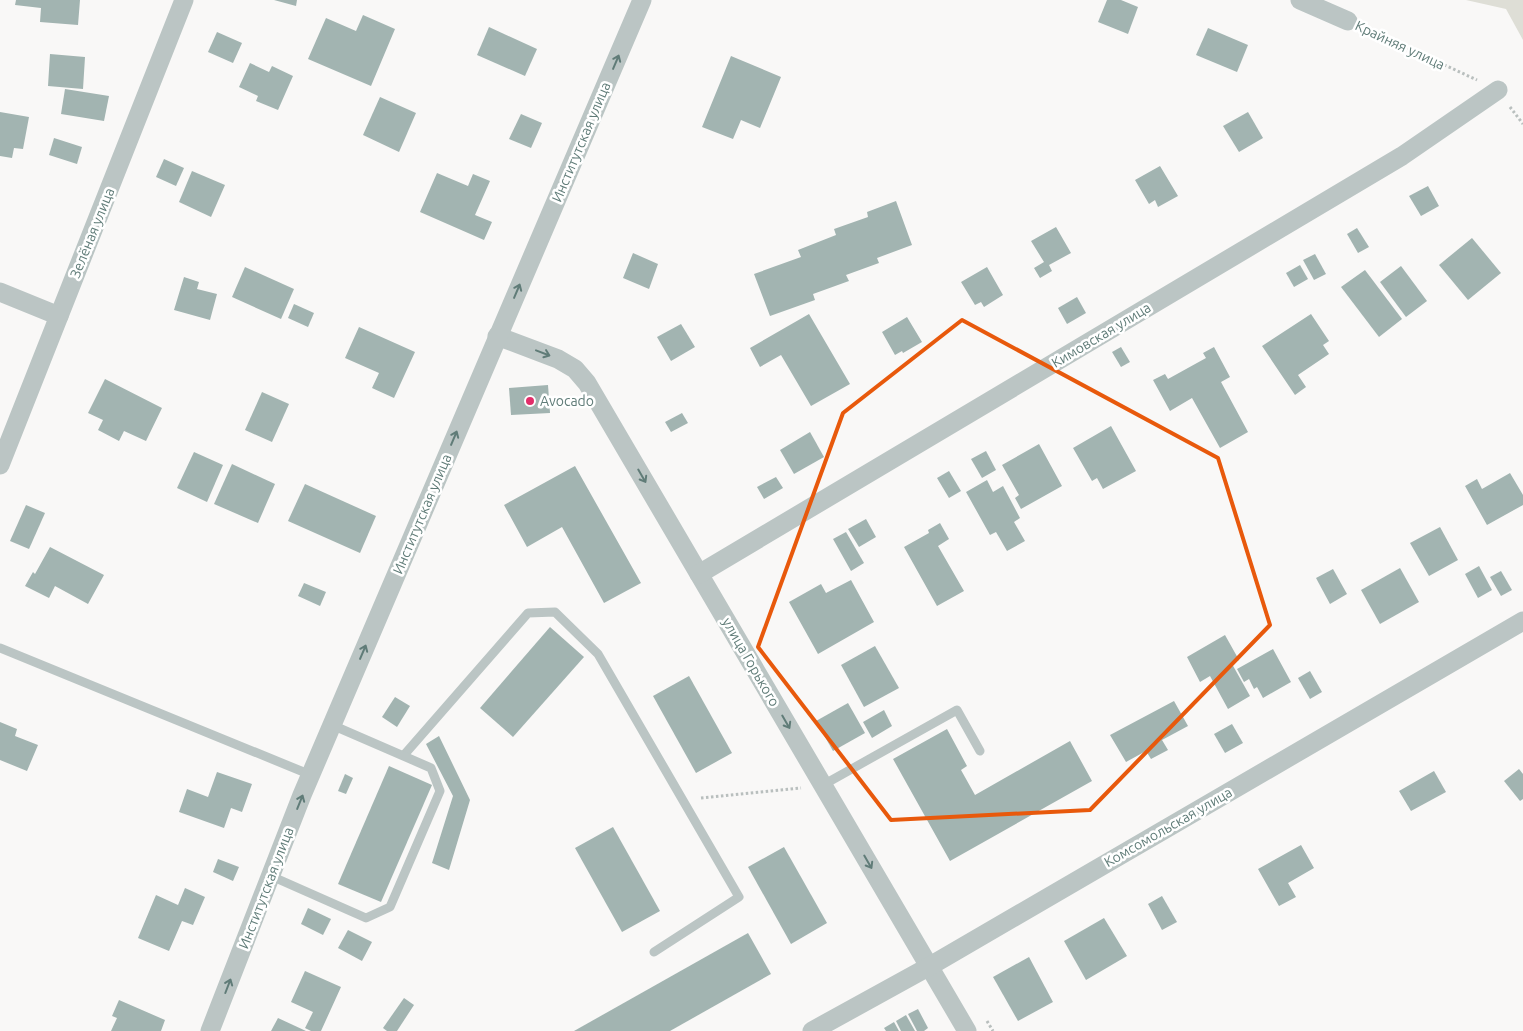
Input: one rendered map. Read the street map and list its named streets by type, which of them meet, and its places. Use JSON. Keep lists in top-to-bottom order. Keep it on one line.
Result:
{"streets":{"street":["Крайняя улица","Институтская улица","Зелёная улица","Кимовская улица","улица Горького","Комсомольская улица"]},"crossings":[["Крайняя улица","Кимовская улица"],["Институтская улица","улица Горького"],["Кимовская улица","улица Горького"],["улица Горького","Комсомольская улица"]],"one_way":["Институтская улица","улица Горького"],"places":["Avocado"]}
